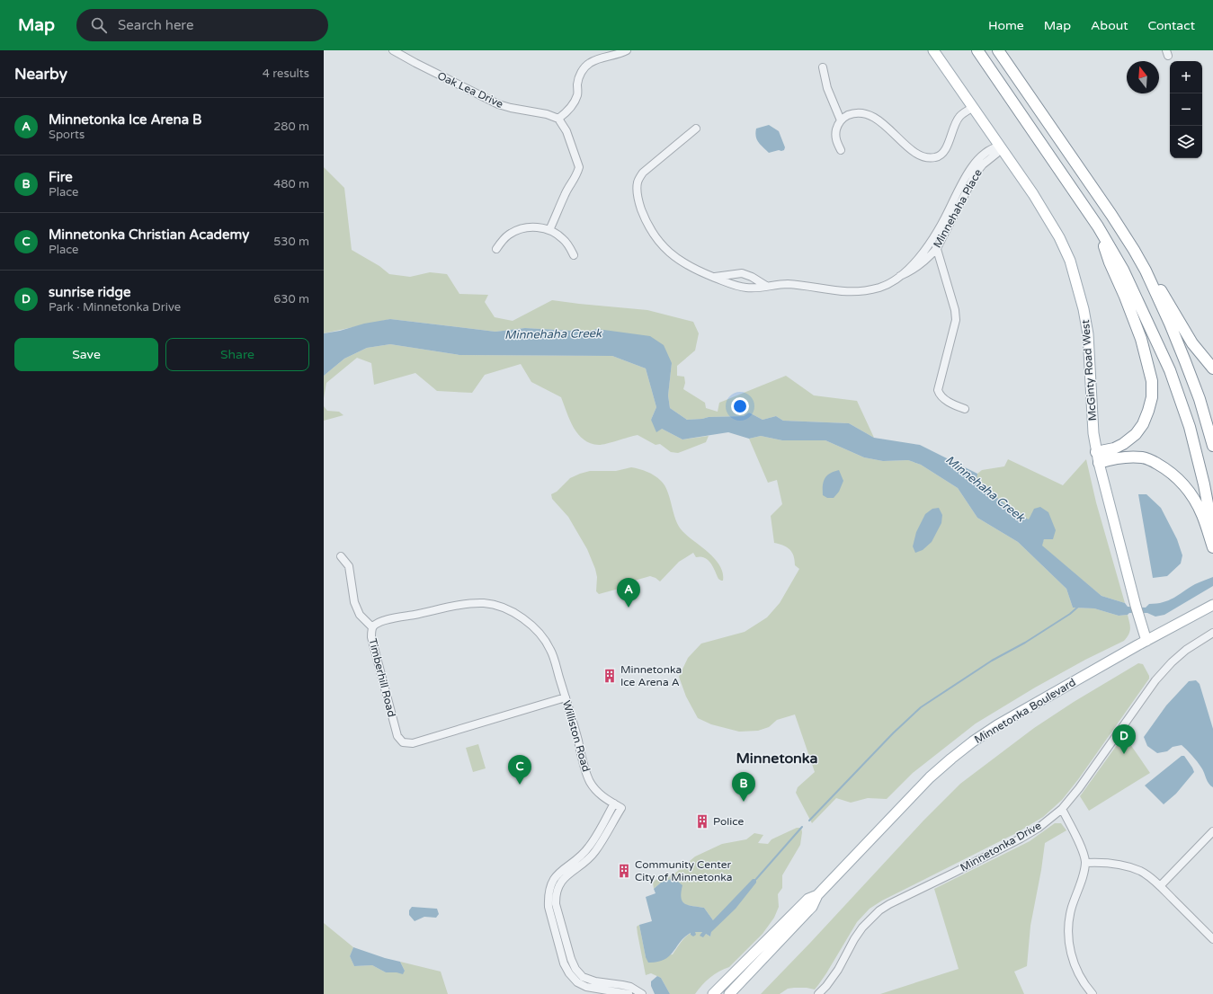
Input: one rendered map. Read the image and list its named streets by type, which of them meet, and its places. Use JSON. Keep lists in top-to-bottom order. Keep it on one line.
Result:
{"streets":{"main road":["McGinty Road West","Minnetonka Boulevard"],"street":["Oak Lea Drive","Minnehaha Place","Timberhill Road","Williston Road","Minnetonka Drive"]},"crossings":[["Minnehaha Place","McGinty Road West"],["McGinty Road West","Minnetonka Boulevard"],["Timberhill Road","Williston Road"]],"districts":["Minnetonka"],"water":["Minnehaha Creek"],"places":{"building":["Minnetonka Ice Arena A","Police","Community Center City of Minnetonka"]},"north":"top","page":{"header":"Map","search":"Search here","nav":["Home","Map","About","Contact"],"heading":["Nearby","4 results"],"map_buttons":["+","−"],"list":[{"mark":"A","name":"Minnetonka Ice Arena B","note":"Sports","value":"280 m"},{"mark":"B","name":"Fire","note":"Place","value":"480 m"},{"mark":"C","name":"Minnetonka Christian Academy","note":"Place","value":"530 m"},{"mark":"D","name":"sunrise ridge","note":"Park · Minnetonka Drive","value":"630 m"}],"buttons":["Save","Share"],"pins":["A","D","C","B"]}}
